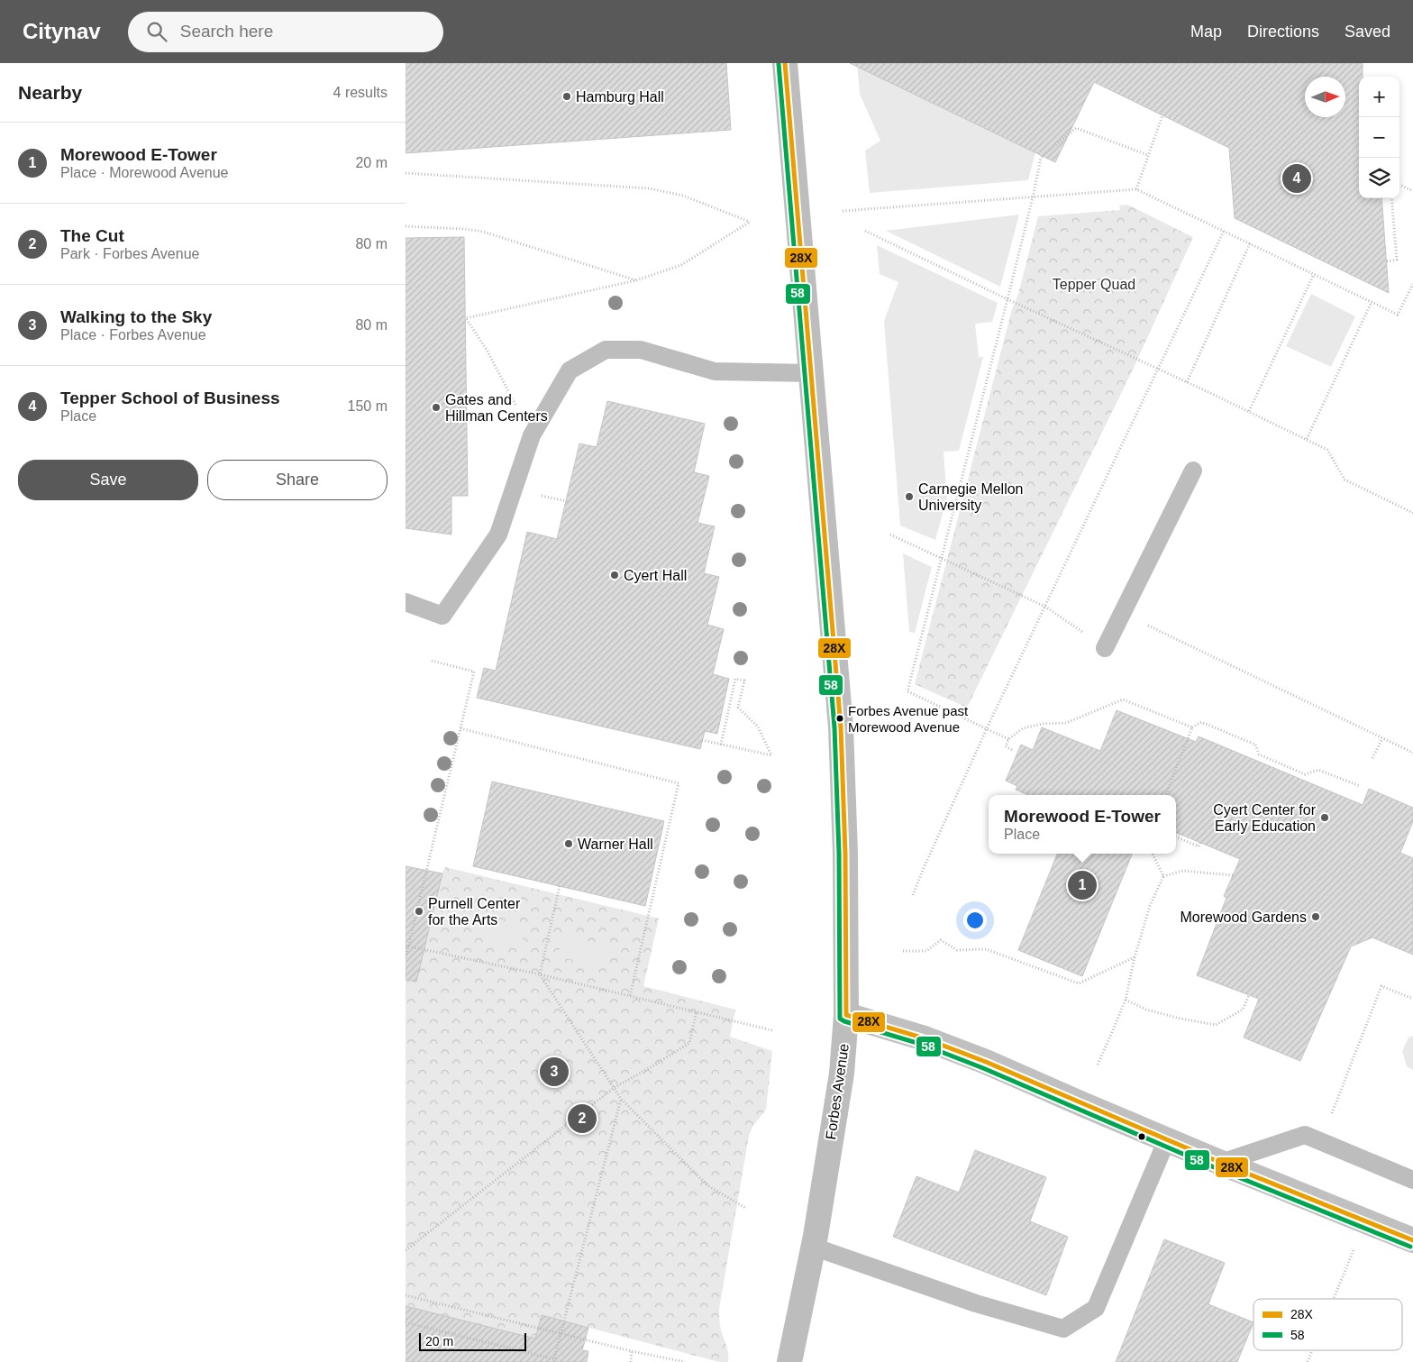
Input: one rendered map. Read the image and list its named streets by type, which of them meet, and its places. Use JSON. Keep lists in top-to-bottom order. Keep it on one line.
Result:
{"streets":{"main road":["Forbes Avenue"]},"parks":["Tepper Quad"],"places":["Hamburg Hall","Gates and Hillman Centers","Carnegie Mellon University","Cyert Hall","Forbes Avenue past Morewood Avenue","Cyert Center for Early Education","Warner Hall","Purnell Center for the Arts","Morewood Gardens"],"lines":["transit line 28X","transit line 58"],"legend":["28X","58"],"scale_bar":"20 m","north":"right","page":{"header":"Citynav","search":"Search here","nav":["Map","Directions","Saved"],"heading":["Nearby","4 results"],"map_buttons":["+","−"],"list":[{"mark":"1","name":"Morewood E-Tower","note":"Place · Morewood Avenue","value":"20 m"},{"mark":"2","name":"The Cut","note":"Park · Forbes Avenue","value":"80 m"},{"mark":"3","name":"Walking to the Sky","note":"Place · Forbes Avenue","value":"80 m"},{"mark":"4","name":"Tepper School of Business","note":"Place","value":"150 m"}],"pins":["4","1","3","2"],"buttons":["Save","Share"],"popup":["Morewood E-Tower","Place"],"scale":"20 m"}}
